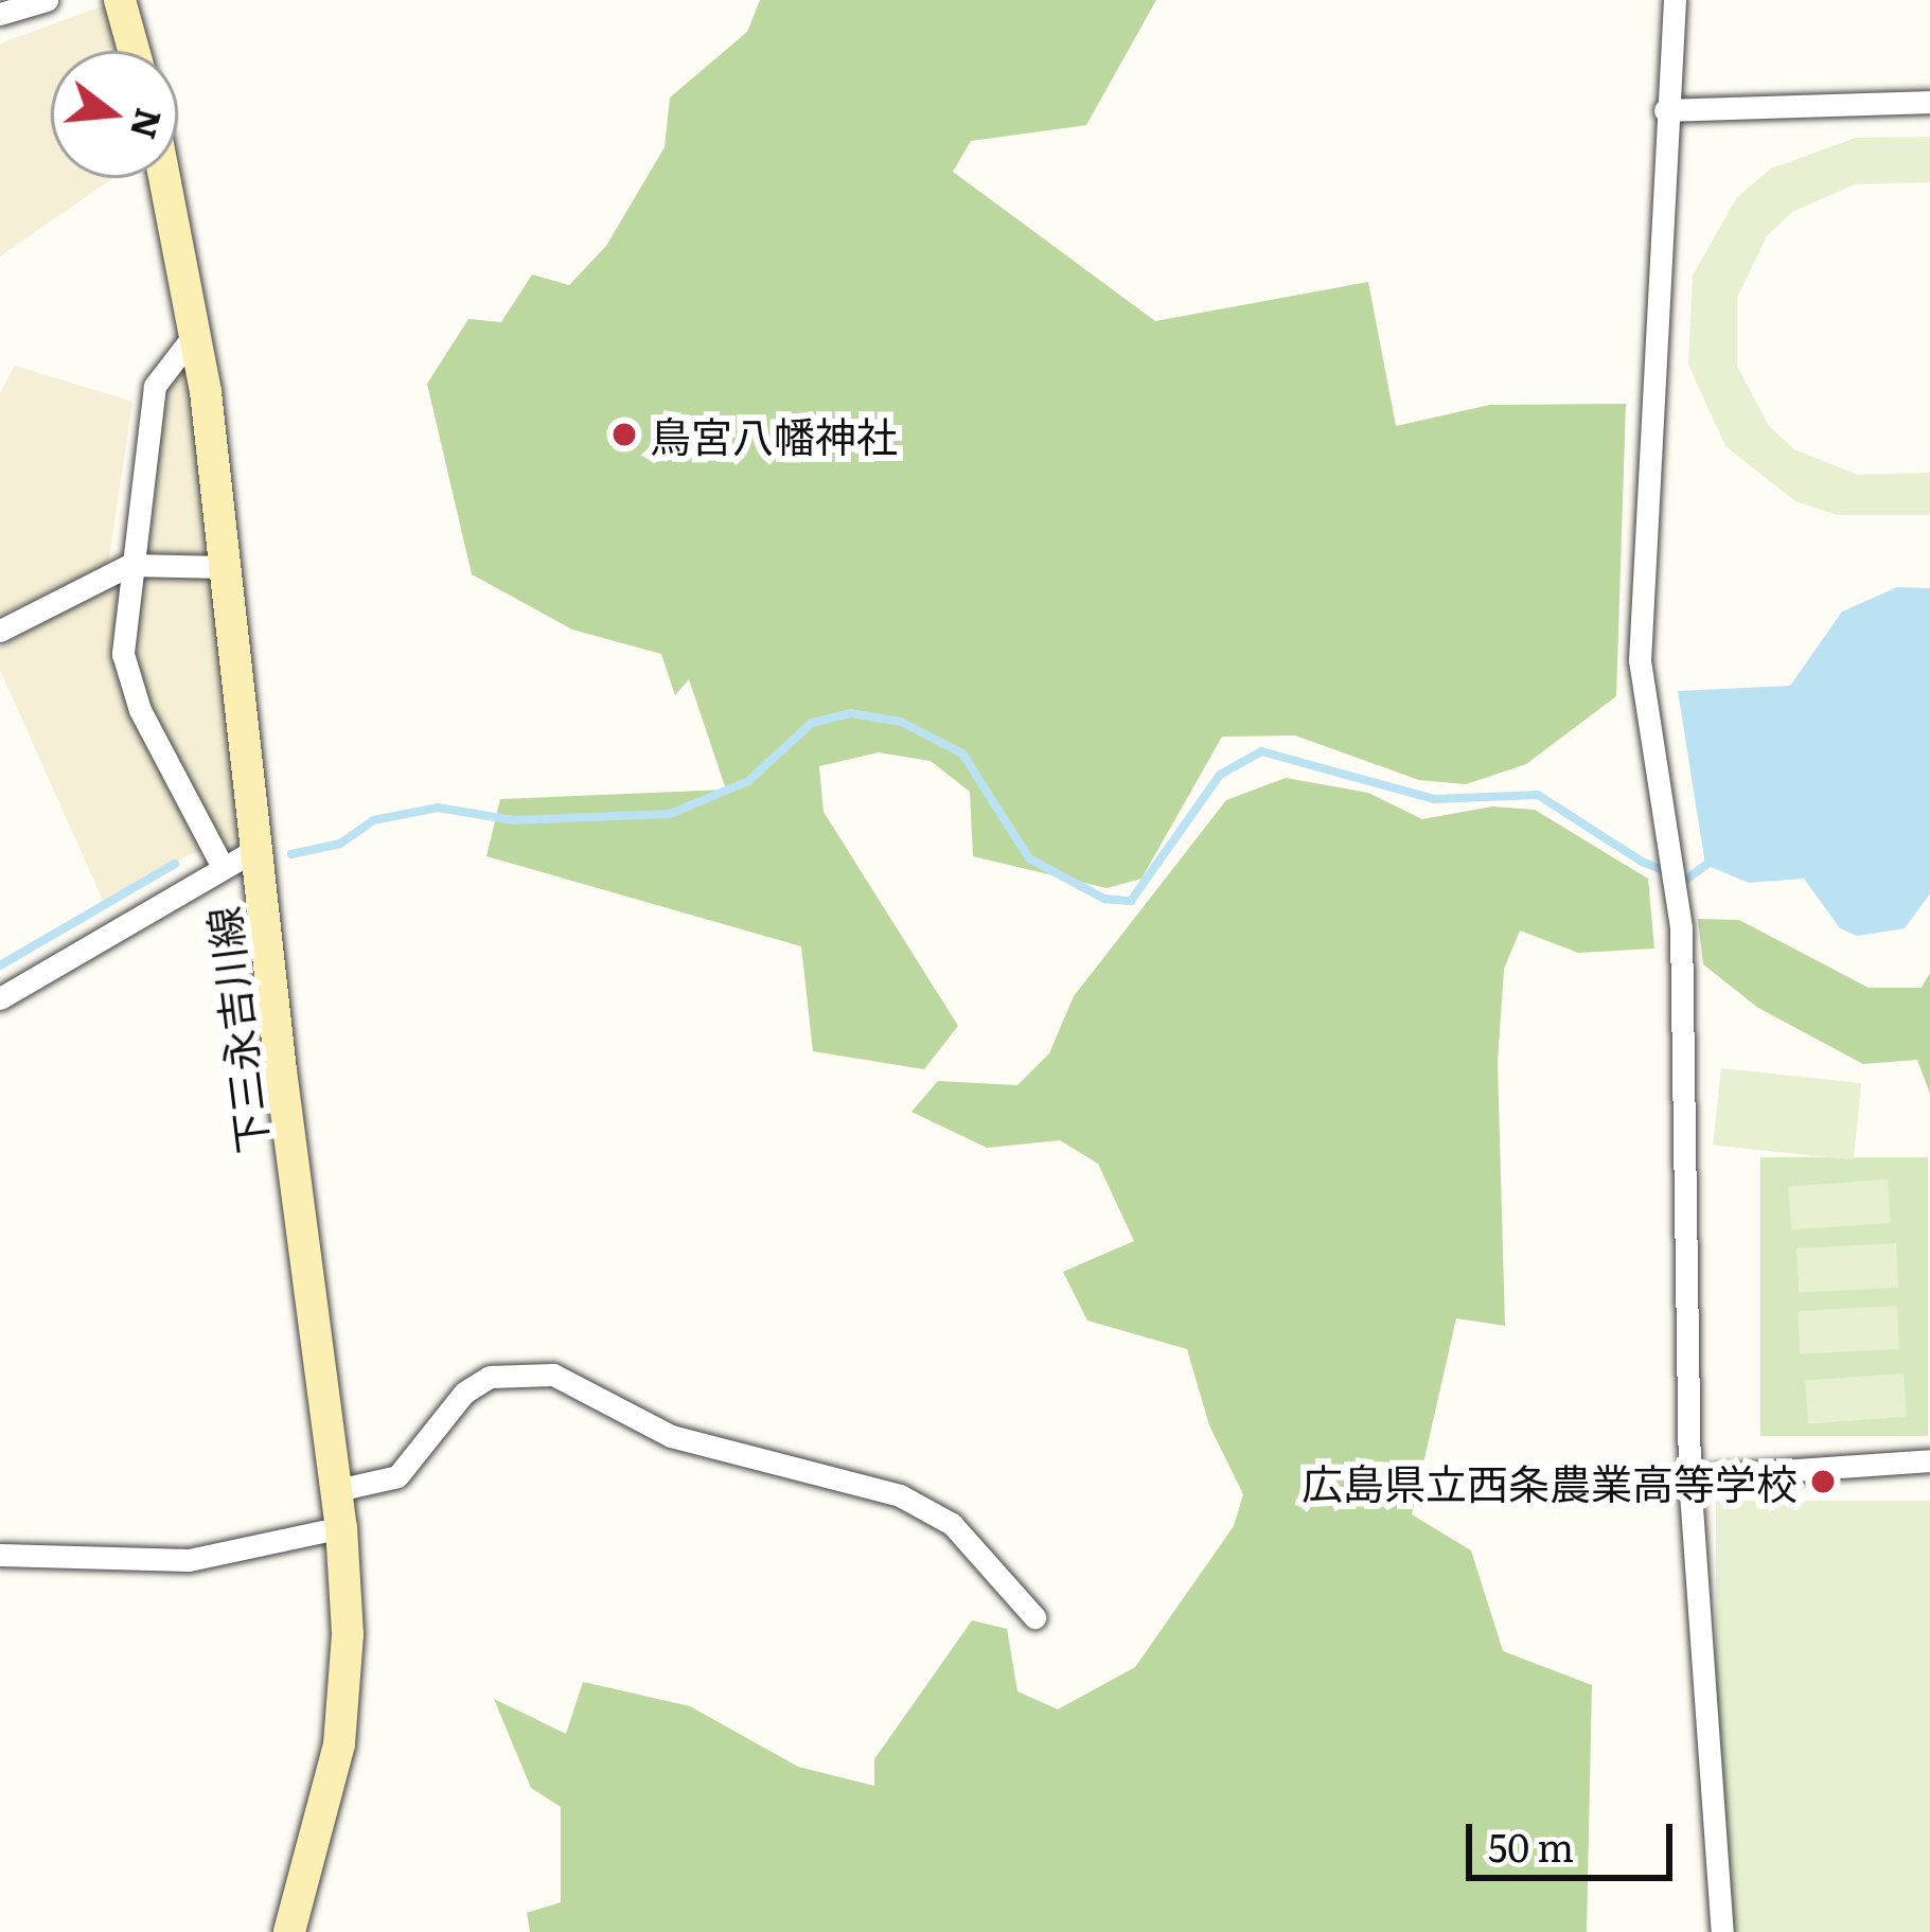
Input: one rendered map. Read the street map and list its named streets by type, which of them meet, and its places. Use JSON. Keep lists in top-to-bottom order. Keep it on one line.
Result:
{"streets":{"main road":["下三永吉川線"]},"places":["鳥宮八幡神社","広島県立西条農業高等学校"],"scale_bar":"50 m","north":"right"}
